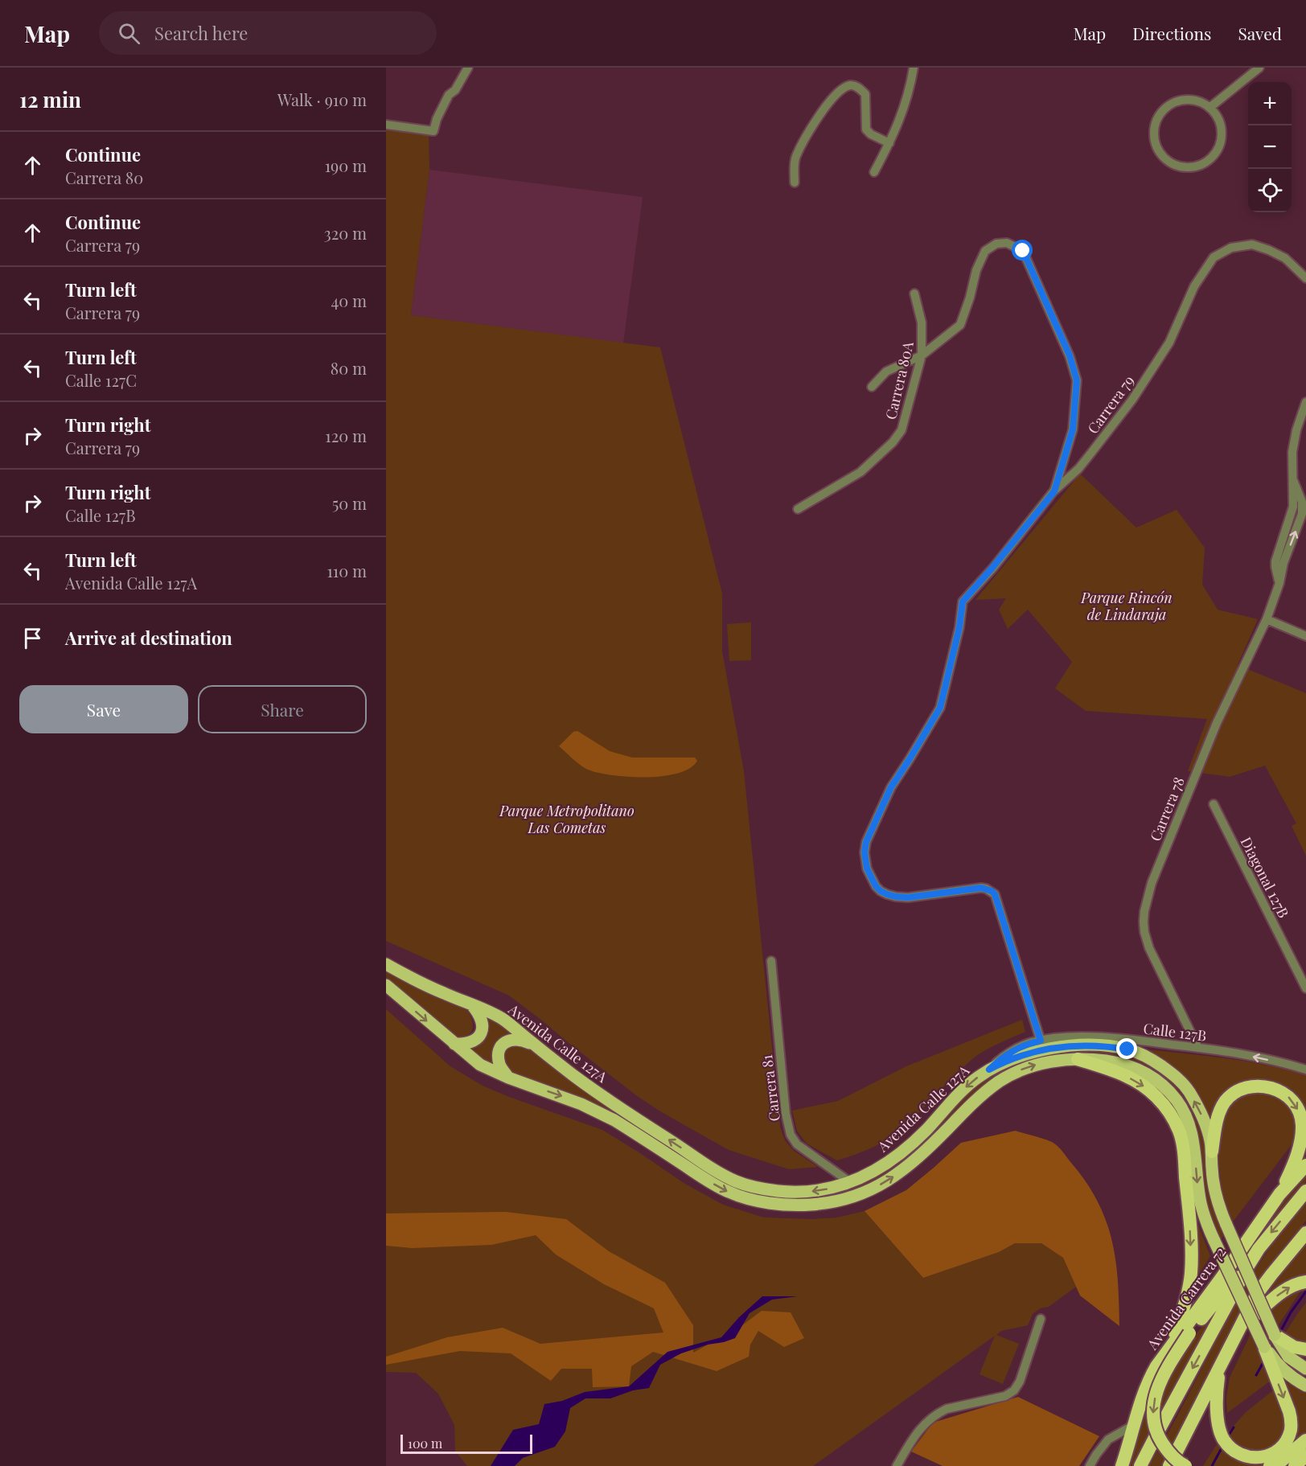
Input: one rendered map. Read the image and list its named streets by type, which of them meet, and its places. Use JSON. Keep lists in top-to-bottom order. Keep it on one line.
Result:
{"streets":{"highway":["Avenida Carrera 72"],"main road":["Avenida Calle 127A"],"street":["Carrera 80A","Carrera 79","Carrera 78","Diagonal 127B","Calle 127B","Carrera 81"]},"crossings":[["Carrera 79","Calle 127B"],["Carrera 78","Calle 127B"],["Calle 127B","Avenida Calle 127A"],["Avenida Calle 127A","Carrera 81"]],"one_way":["Avenida Calle 127A"],"parks":["Parque Rincón de Lindaraja","Parque Metropolitano Las Cometas"],"scale_bar":"100 m","page":{"header":"Map","search":"Search here","nav":["Map","Directions","Saved"],"heading":["12 min","Walk · 910 m"],"map_buttons":["+","−"],"list":[["Continue","Carrera 80","190 m"],["Continue","Carrera 79","320 m"],["Turn left","Carrera 79","40 m"],["Turn left","Calle 127C","80 m"],["Turn right","Carrera 79","120 m"],["Turn right","Calle 127B","50 m"],["Turn left","Avenida Calle 127A","110 m"],"Arrive at destination"],"buttons":["Save","Share"],"scale":"100 m"}}
